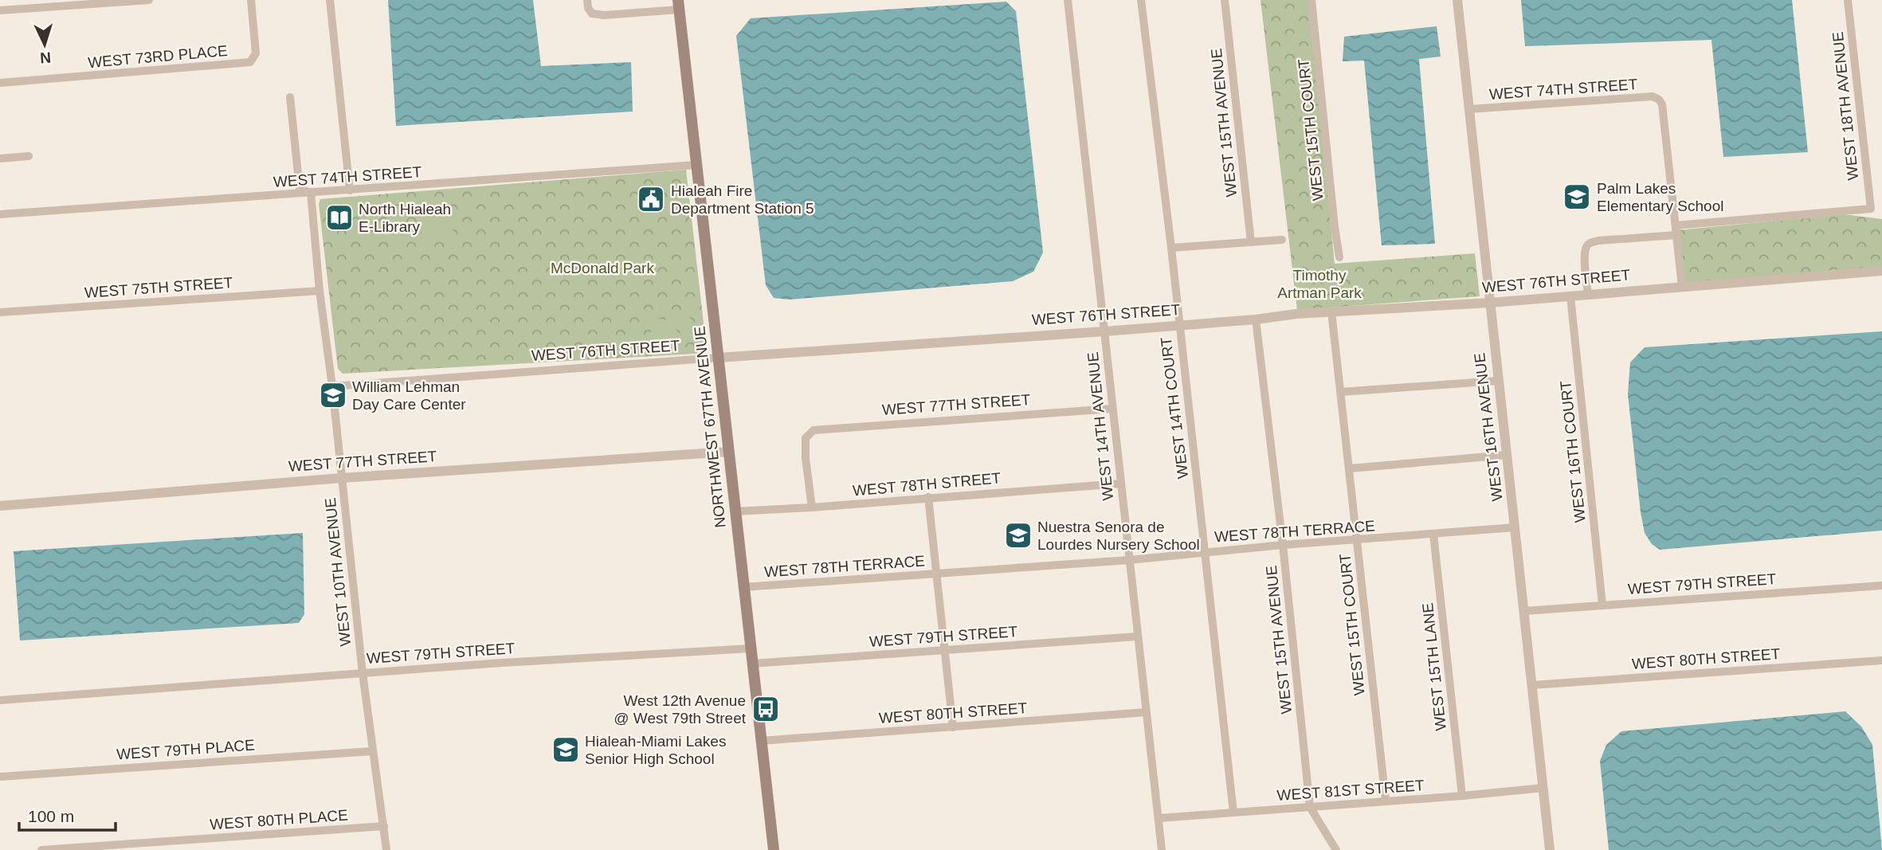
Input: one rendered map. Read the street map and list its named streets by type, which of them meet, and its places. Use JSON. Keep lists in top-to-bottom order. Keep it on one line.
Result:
{"streets":{"main road":["NORTHWEST 67TH AVENUE"],"street":["WEST 73RD PLACE","WEST 74TH STREET","WEST 18TH AVENUE","WEST 15TH AVENUE","WEST 15TH COURT","WEST 76TH STREET","WEST 75TH STREET","WEST 77TH STREET","WEST 14TH COURT","WEST 14TH AVENUE","WEST 16TH AVENUE","WEST 16TH COURT","WEST 78TH STREET","WEST 78TH TERRACE","WEST 10TH AVENUE","WEST 79TH STREET","WEST 80TH STREET","WEST 15TH LANE","WEST 79TH PLACE","WEST 81ST STREET","WEST 80TH PLACE"]},"crossings":[["WEST 74TH STREET","WEST 18TH AVENUE"],["WEST 74TH STREET","NORTHWEST 67TH AVENUE"],["WEST 74TH STREET","WEST 16TH AVENUE"],["WEST 74TH STREET","WEST 10TH AVENUE"],["WEST 15TH AVENUE","WEST 76TH STREET"],["WEST 15TH AVENUE","WEST 78TH TERRACE"],["WEST 15TH AVENUE","WEST 81ST STREET"],["WEST 15TH COURT","WEST 76TH STREET"],["WEST 15TH COURT","WEST 78TH TERRACE"],["WEST 15TH COURT","WEST 81ST STREET"],["WEST 76TH STREET","WEST 14TH COURT"],["WEST 76TH STREET","WEST 14TH AVENUE"],["WEST 76TH STREET","NORTHWEST 67TH AVENUE"],["WEST 76TH STREET","WEST 16TH AVENUE"],["WEST 76TH STREET","WEST 16TH COURT"],["WEST 76TH STREET","WEST 10TH AVENUE"],["WEST 75TH STREET","WEST 10TH AVENUE"],["WEST 77TH STREET","WEST 14TH AVENUE"],["WEST 77TH STREET","NORTHWEST 67TH AVENUE"],["WEST 77TH STREET","WEST 78TH STREET"],["WEST 77TH STREET","WEST 10TH AVENUE"],["WEST 14TH COURT","WEST 78TH TERRACE"],["WEST 14TH COURT","WEST 81ST STREET"],["WEST 14TH AVENUE","WEST 78TH STREET"],["WEST 14TH AVENUE","WEST 78TH TERRACE"],["WEST 14TH AVENUE","WEST 79TH STREET"],["WEST 14TH AVENUE","WEST 80TH STREET"],["WEST 14TH AVENUE","WEST 81ST STREET"],["NORTHWEST 67TH AVENUE","WEST 78TH STREET"],["NORTHWEST 67TH AVENUE","WEST 78TH TERRACE"],["NORTHWEST 67TH AVENUE","WEST 79TH STREET"],["NORTHWEST 67TH AVENUE","WEST 80TH STREET"],["WEST 16TH AVENUE","WEST 78TH TERRACE"],["WEST 16TH AVENUE","WEST 79TH STREET"],["WEST 16TH AVENUE","WEST 80TH STREET"],["WEST 16TH AVENUE","WEST 81ST STREET"],["WEST 16TH COURT","WEST 79TH STREET"],["WEST 78TH TERRACE","WEST 15TH LANE"],["WEST 10TH AVENUE","WEST 79TH STREET"],["WEST 10TH AVENUE","WEST 79TH PLACE"],["WEST 10TH AVENUE","WEST 80TH PLACE"],["WEST 15TH LANE","WEST 81ST STREET"]],"parks":["McDonald Park","Timothy Artman Park"],"places":{"school or university":["Palm Lakes Elementary School","William Lehman Day Care Center","Nuestra Senora de Lourdes Nursery School","Hialeah-Miami Lakes Senior High School"],"public building":["Hialeah Fire Department Station 5"],"library":["North Hialeah E-Library"],"bus stop":["West 12th Avenue @ West 79th Street"]},"scale_bar":"100 m","north":"bottom"}
